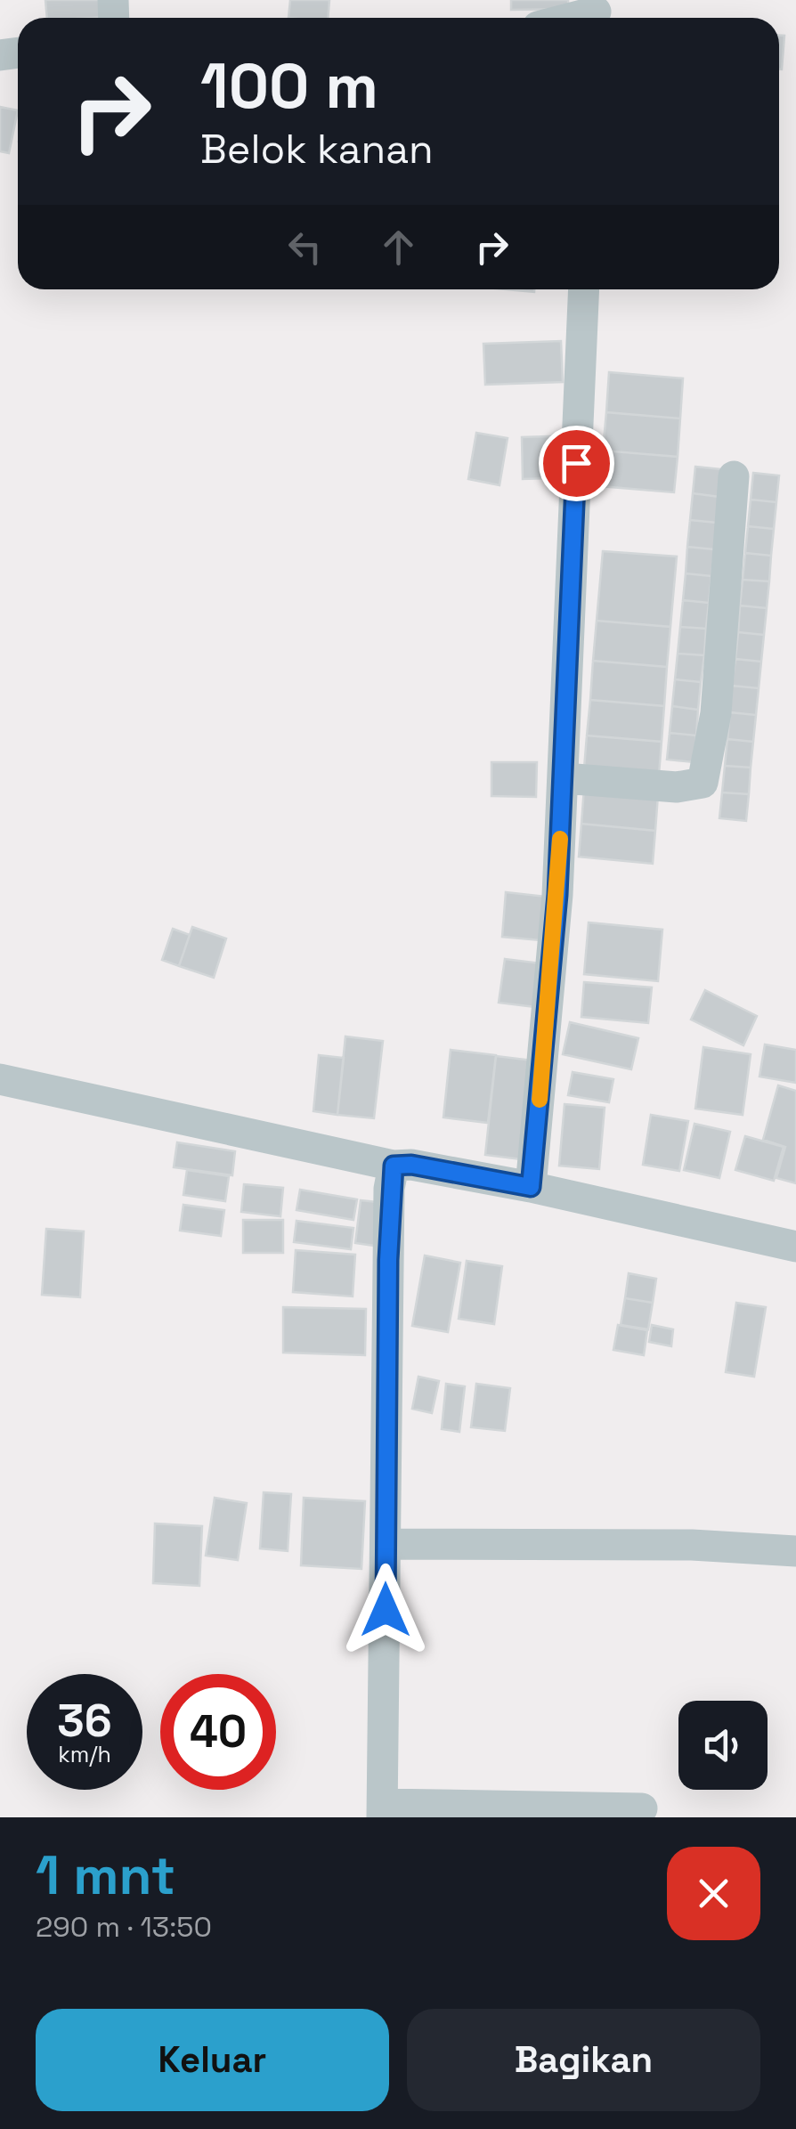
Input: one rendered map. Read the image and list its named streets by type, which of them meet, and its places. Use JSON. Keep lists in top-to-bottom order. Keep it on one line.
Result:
{"page":{"turn":["100 m","Belok kanan"],"speed":"36 km/h","limit":"40","heading":["1 mnt","290 m · 13:50"],"buttons":["Keluar","Bagikan"]}}
